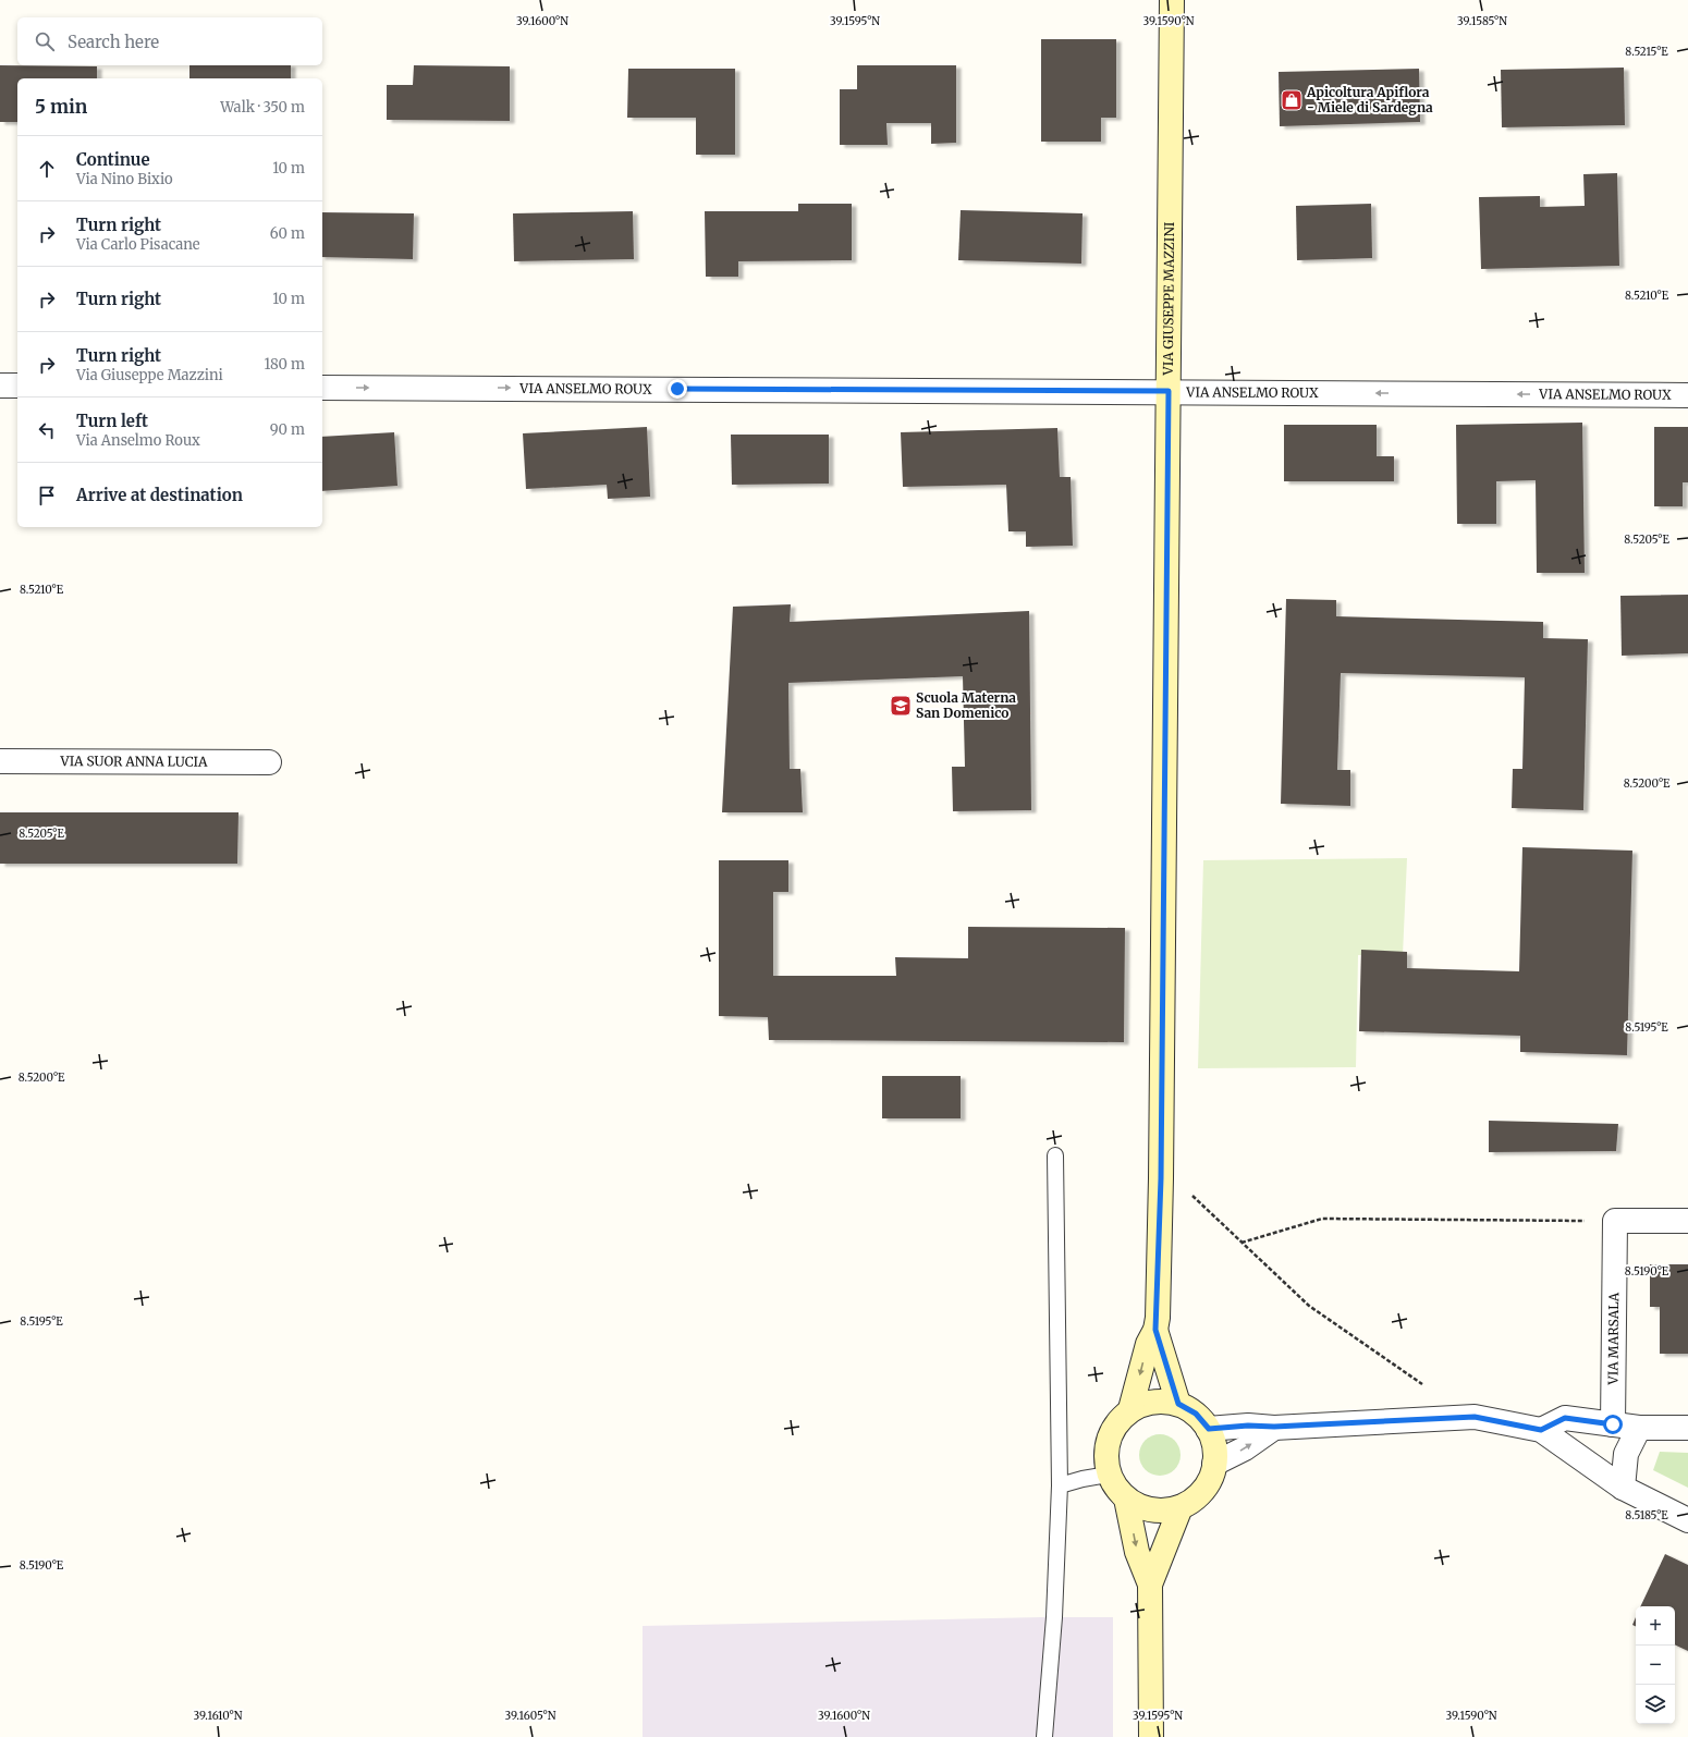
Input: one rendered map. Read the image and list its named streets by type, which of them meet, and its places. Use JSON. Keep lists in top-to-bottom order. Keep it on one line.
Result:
{"streets":{"street":["VIA GIUSEPPE MAZZINI","VIA ANSELMO ROUX","VIA SUOR ANNA LUCIA","VIA MARSALA"]},"crossings":[["VIA GIUSEPPE MAZZINI","VIA ANSELMO ROUX"]],"places":{"shop":["Apicoltura Apiflora - Miele di Sardegna"],"school or university":["Scuola Materna San Domenico"]},"page":{"search":"Search here","heading":["5 min","Walk · 350 m"],"list":[["Continue","Via Nino Bixio","10 m"],["Turn right","Via Carlo Pisacane","60 m"],["Turn right","10 m"],["Turn right","Via Giuseppe Mazzini","180 m"],["Turn left","Via Anselmo Roux","90 m"],"Arrive at destination"],"map_buttons":["+","−"]},"coordinates":["39.1600°N","39.1595°N","39.1590°N","39.1585°N","8.5215°E","8.5210°E","8.5205°E","8.5200°E","8.5195°E","8.5190°E","8.5185°E","39.1610°N","39.1605°N"]}
